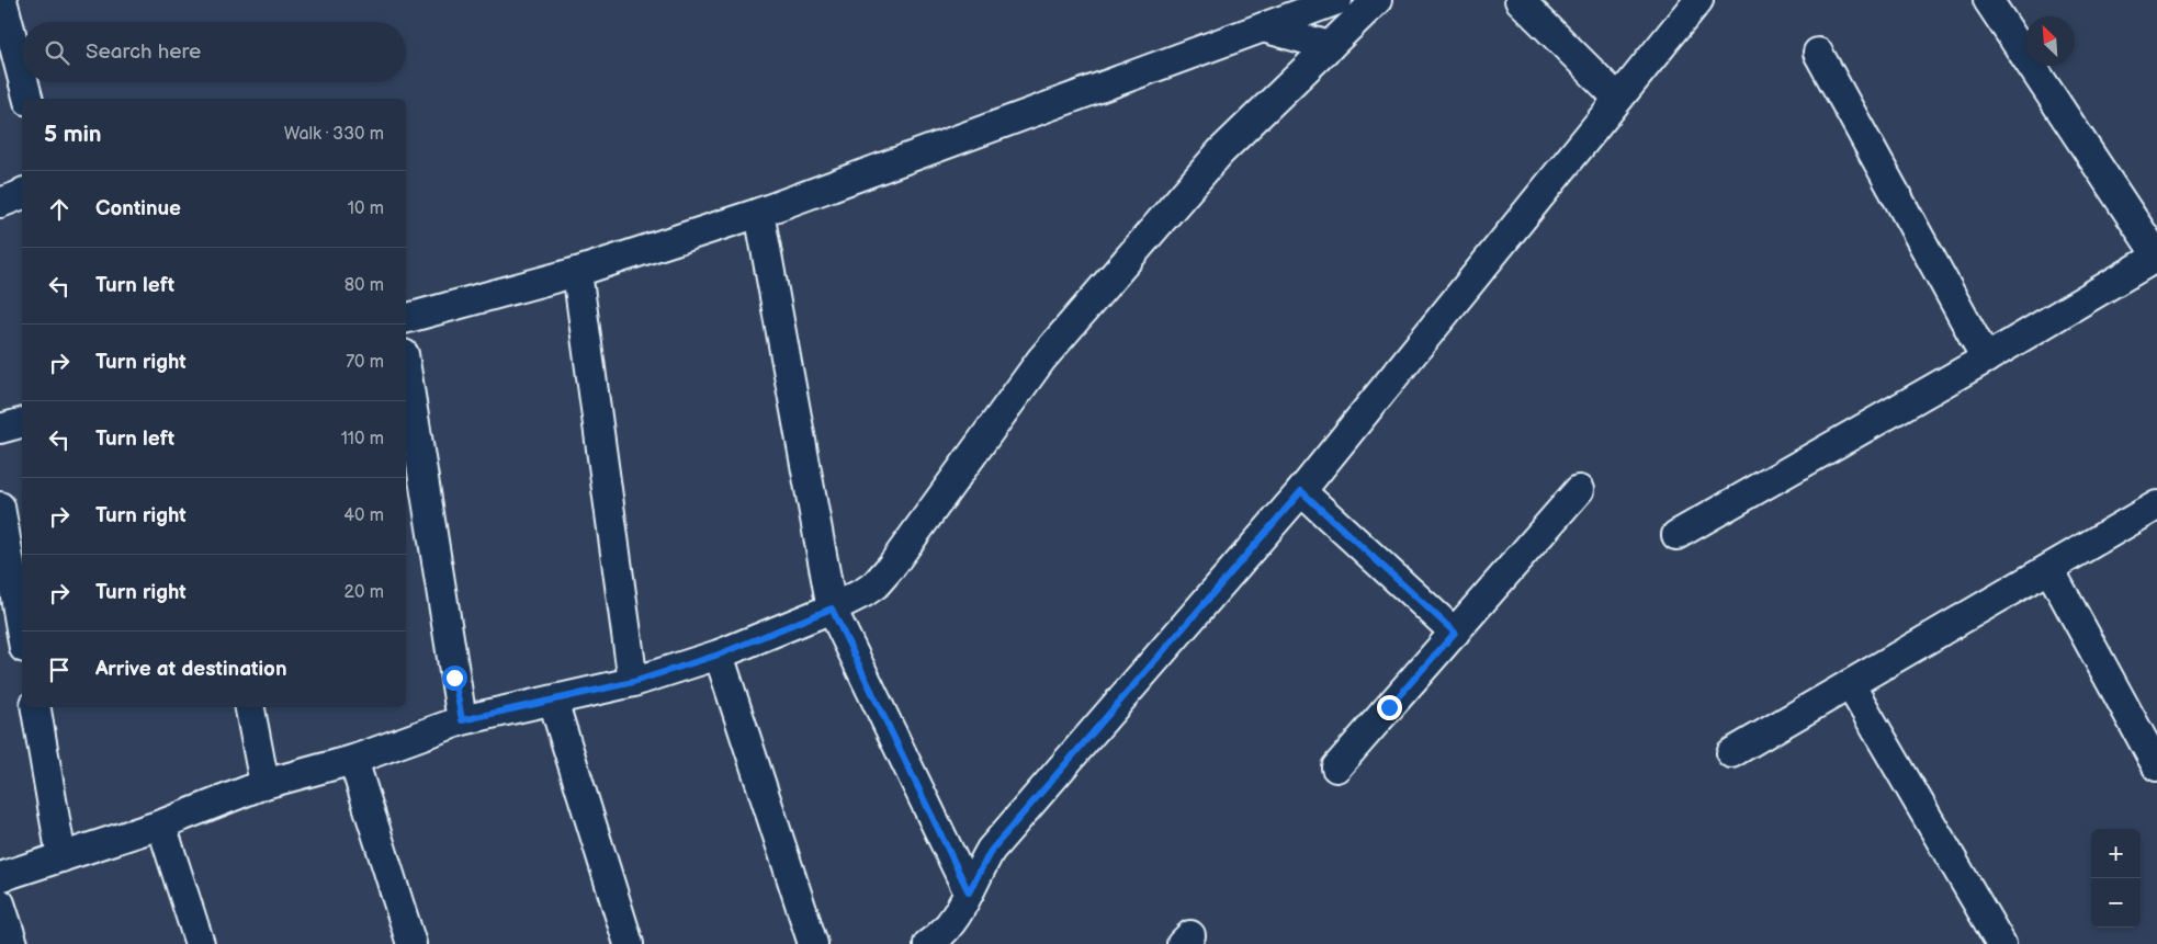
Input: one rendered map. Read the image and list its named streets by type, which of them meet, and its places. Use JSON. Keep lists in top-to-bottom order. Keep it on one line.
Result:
{"north":"top left","page":{"search":"Search here","heading":["5 min","Walk · 330 m"],"list":[["Continue","10 m"],["Turn left","80 m"],["Turn right","70 m"],["Turn left","110 m"],["Turn right","40 m"],["Turn right","20 m"],"Arrive at destination"],"map_buttons":["+","−"]}}
